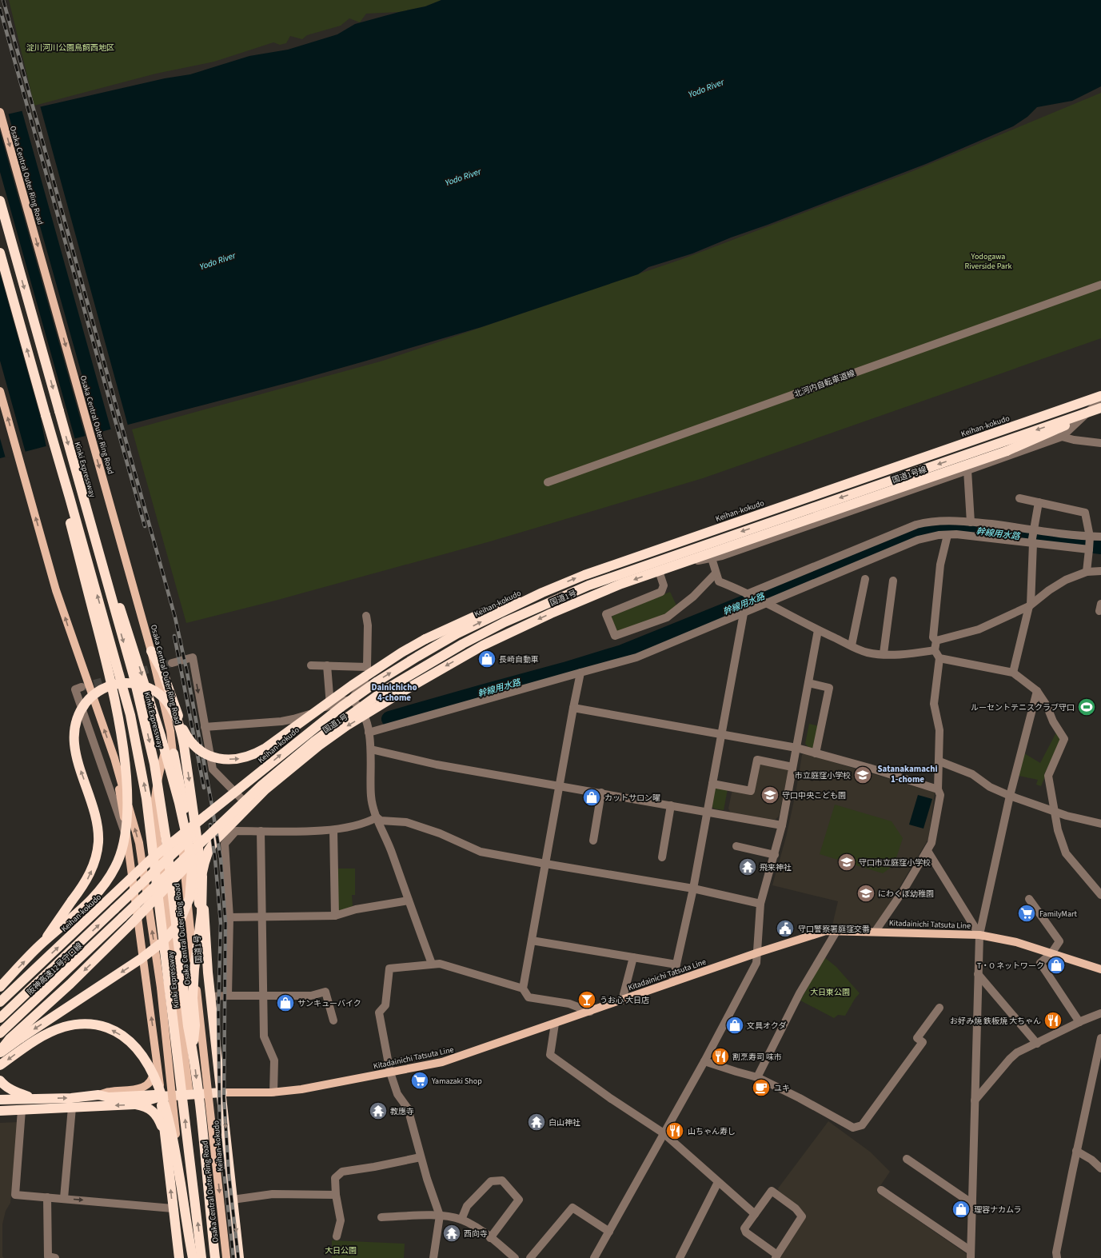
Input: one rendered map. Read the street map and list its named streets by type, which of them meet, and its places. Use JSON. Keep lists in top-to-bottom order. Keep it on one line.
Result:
{"streets":{"highway":["Keihan-kokudo","Kinki Expressway","国道1号線","国道1号","阪神高速12号守口線"],"main road":["Osaka Central Outer Ring Road","Kitadainichi Tatsuta Line"],"street":["北河内自転車道線"]},"crossings":[["Keihan-kokudo","国道1号"],["Keihan-kokudo","Kitadainichi Tatsuta Line"],["Keihan-kokudo","阪神高速12号守口線"],["国道1号線","国道1号"],["国道1号","Kitadainichi Tatsuta Line"]],"districts":["Dainichicho 4-chome","Satanakamachi 1-chome"],"water":["Yodo River","幹線用水路"],"parks":["淀川河川公園鳥飼西地区","Yodogawa Riverside Park","大日東公園","大日公園"],"places":{"shop":["長崎自動車","カットサロン曜","T・O ネットワーク","サンキューバイク","文具オクダ","理容ナカムラ"],"sports":["ルーセントテニスクラブ守口"],"school or university":["市立庭窪小学校","守口中央こども園","守口市立庭窪小学校","にわくぼ幼稚園"],"temple":["飛来神社","教應寺","白山神社","西向寺"],"supermarket":["FamilyMart","Yamazaki Shop"],"public building":["守口警察署庭窪交番"],"bar":["うお心 大日店"],"restaurant":["お好み焼 鉄板焼 大ちゃん","割烹寿司 味市","山ちゃん寿し"],"cafe":["ユキ"]}}
